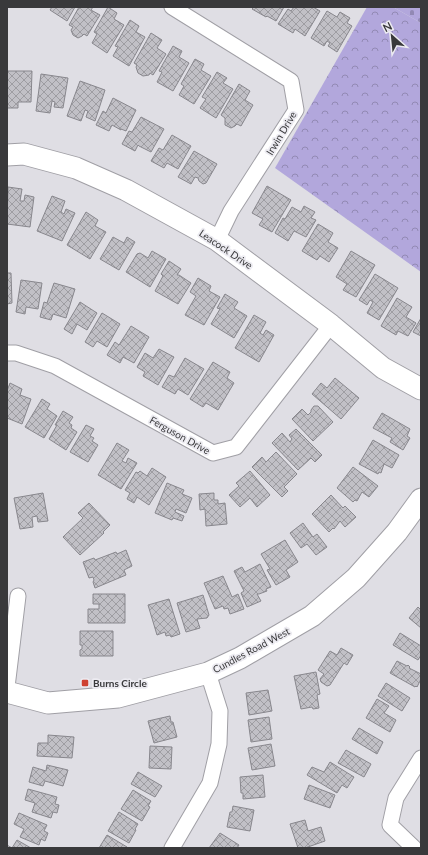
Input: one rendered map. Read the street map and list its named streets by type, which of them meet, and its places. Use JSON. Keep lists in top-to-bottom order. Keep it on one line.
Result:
{"streets":{"street":["Irwin Drive","Leacock Drive","Ferguson Drive","Cundles Road West"]},"crossings":[["Irwin Drive","Leacock Drive"],["Leacock Drive","Ferguson Drive"]],"places":{"transit":["Burns Circle"]},"north":"top left"}
